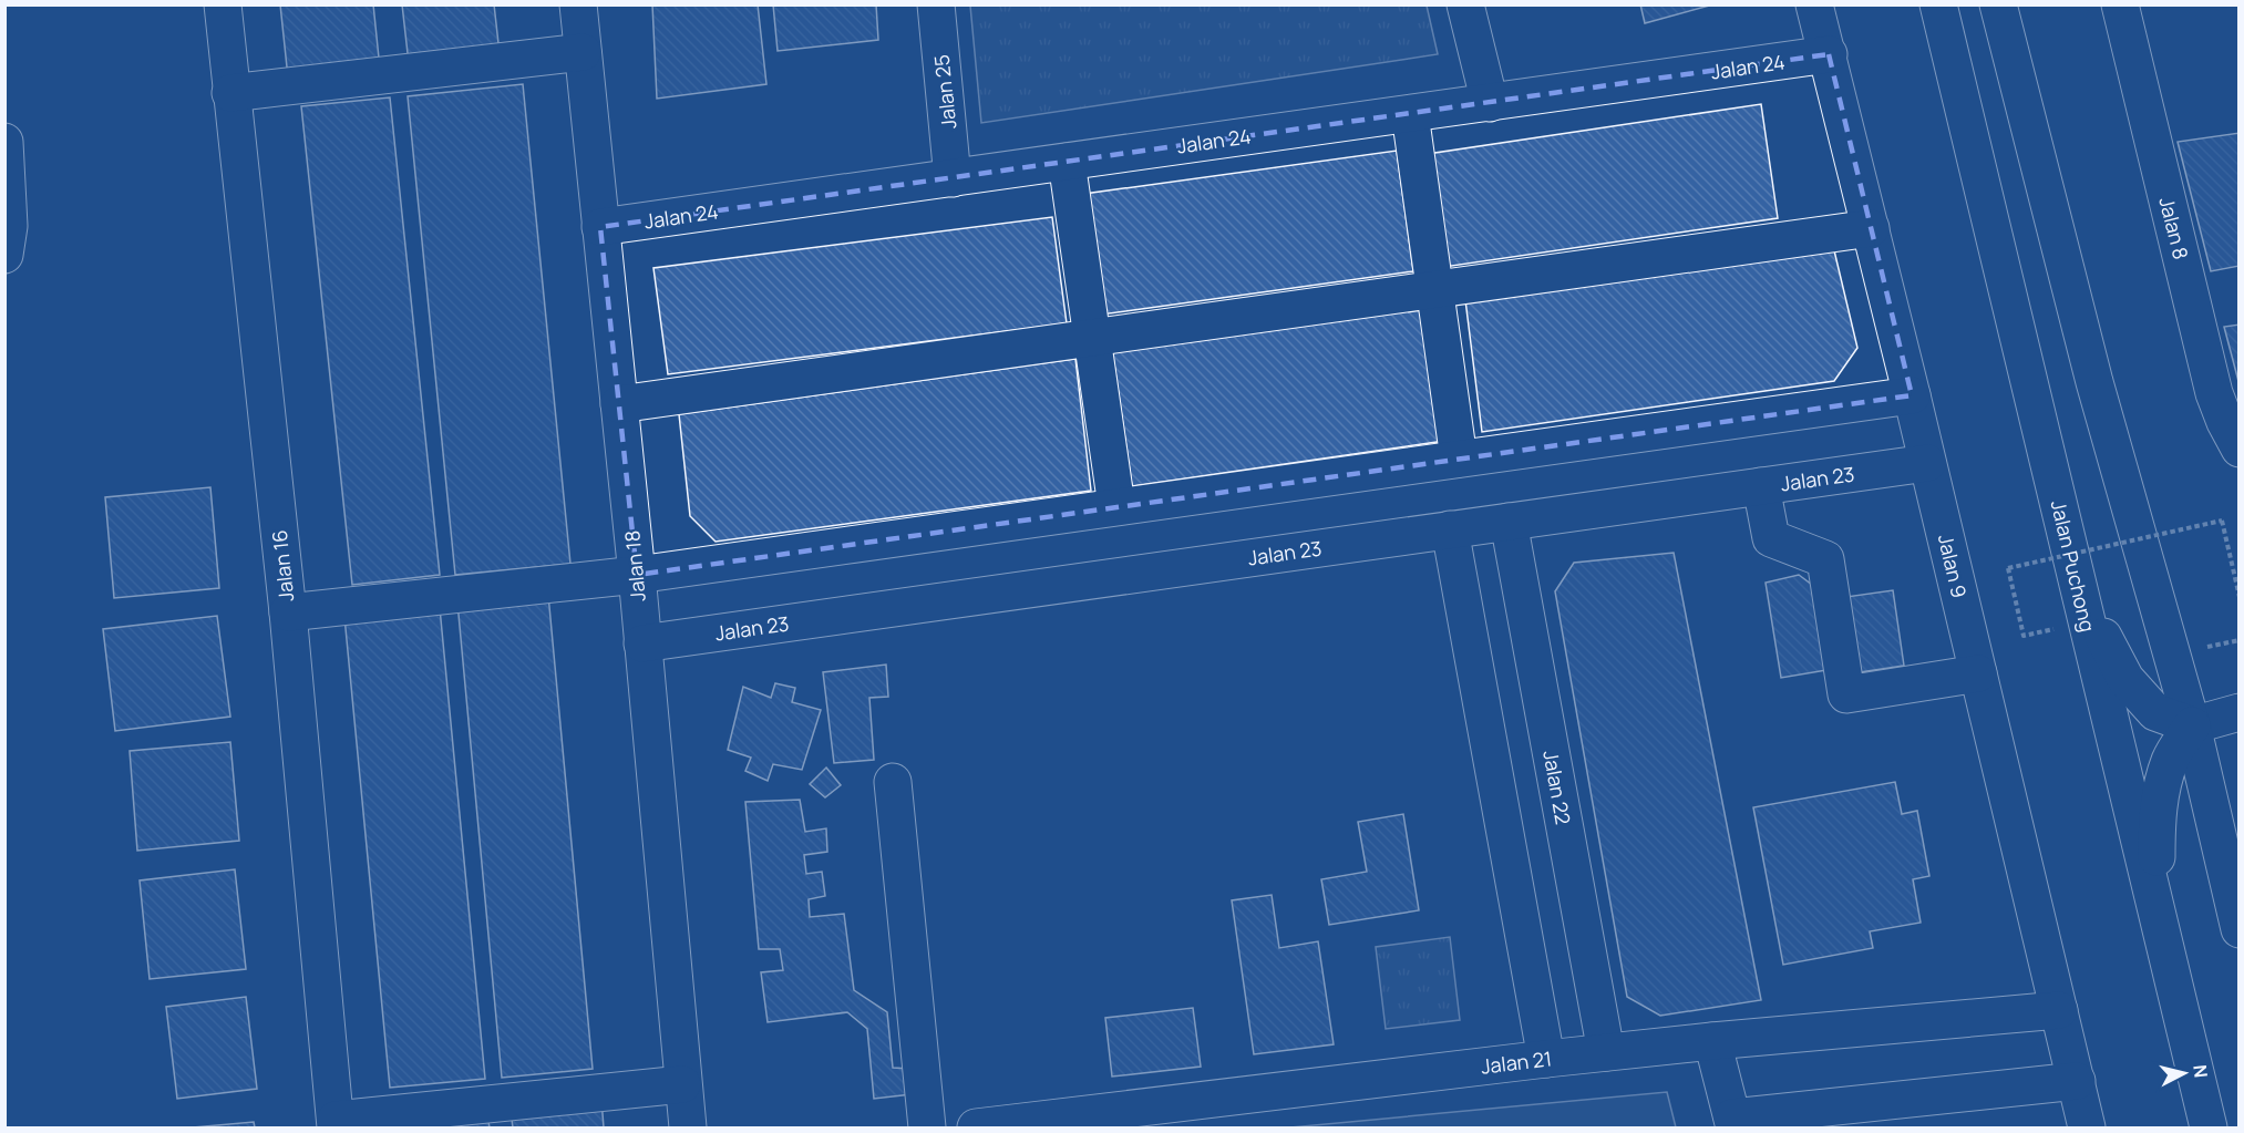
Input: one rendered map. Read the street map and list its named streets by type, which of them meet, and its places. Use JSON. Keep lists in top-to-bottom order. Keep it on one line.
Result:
{"streets":{"street":["Jalan 24","Jalan 25","Jalan 8","Jalan 23","Jalan 16","Jalan 18","Jalan 9","Jalan Puchong","Jalan 22","Jalan 21"]},"crossings":[["Jalan 24","Jalan 25"],["Jalan 24","Jalan 18"],["Jalan 24","Jalan 9"],["Jalan 23","Jalan 18"],["Jalan 23","Jalan 9"],["Jalan 23","Jalan 22"],["Jalan 9","Jalan 21"],["Jalan 22","Jalan 21"]],"north":"right"}
